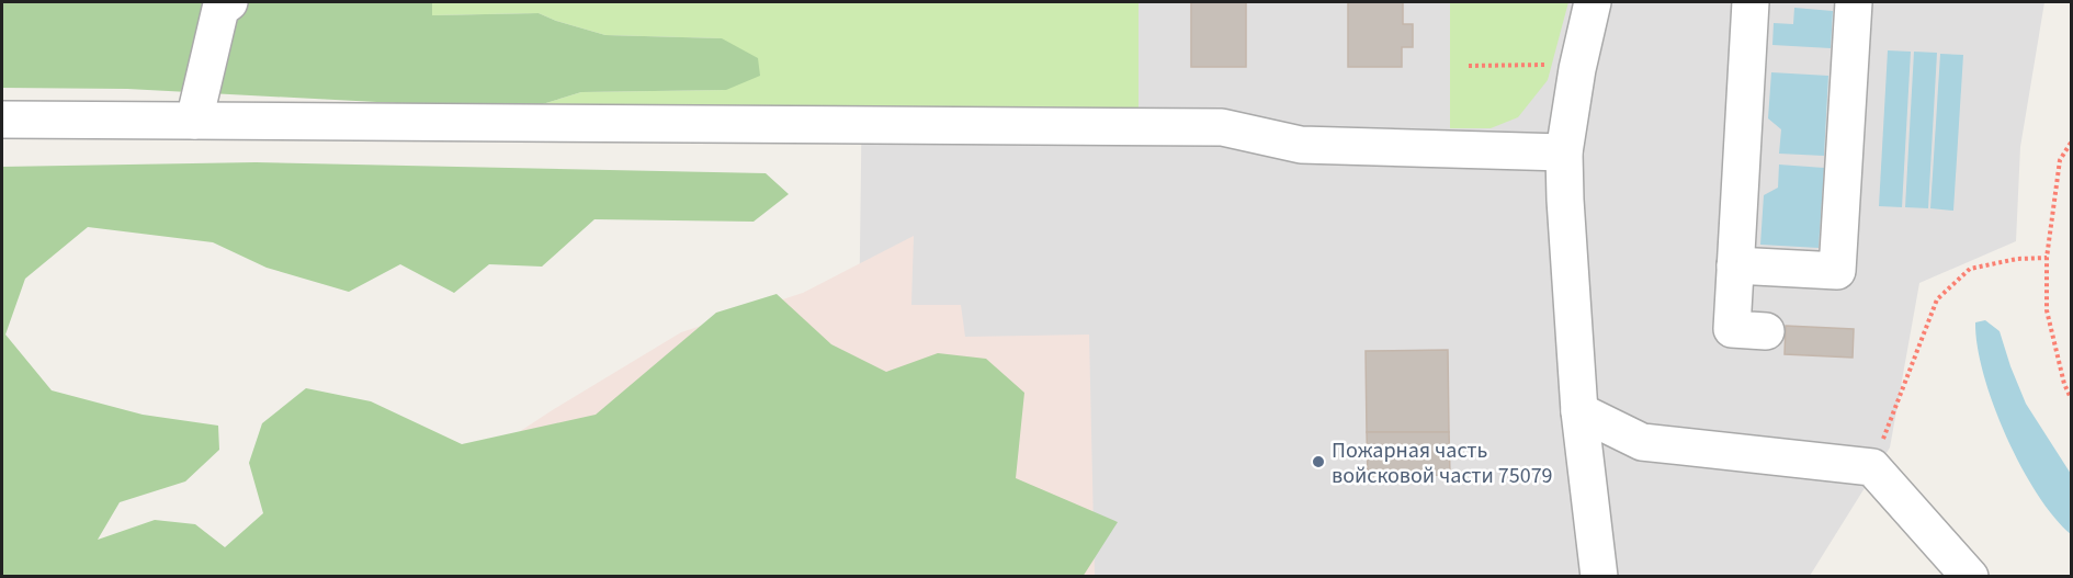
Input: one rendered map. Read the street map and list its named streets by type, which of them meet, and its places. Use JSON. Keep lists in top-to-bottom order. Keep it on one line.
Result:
{"places":["Пожарная часть войсковой части 75079"]}
